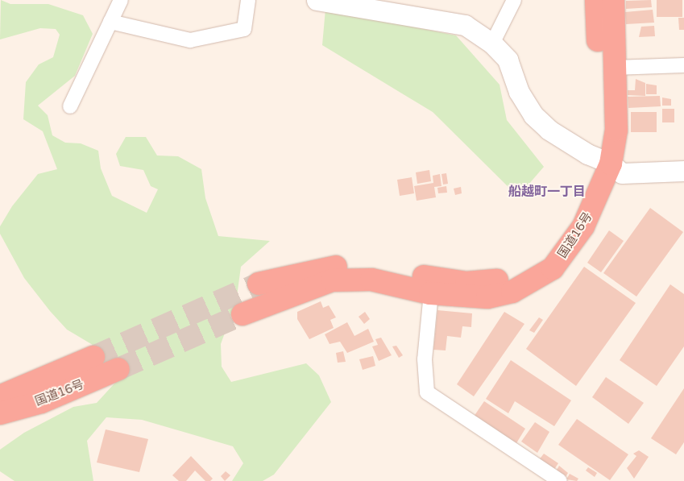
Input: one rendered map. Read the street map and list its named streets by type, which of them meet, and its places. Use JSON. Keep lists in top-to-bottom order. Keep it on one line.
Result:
{"streets":{"highway":["国道16号"]},"districts":["船越町一丁目"]}
